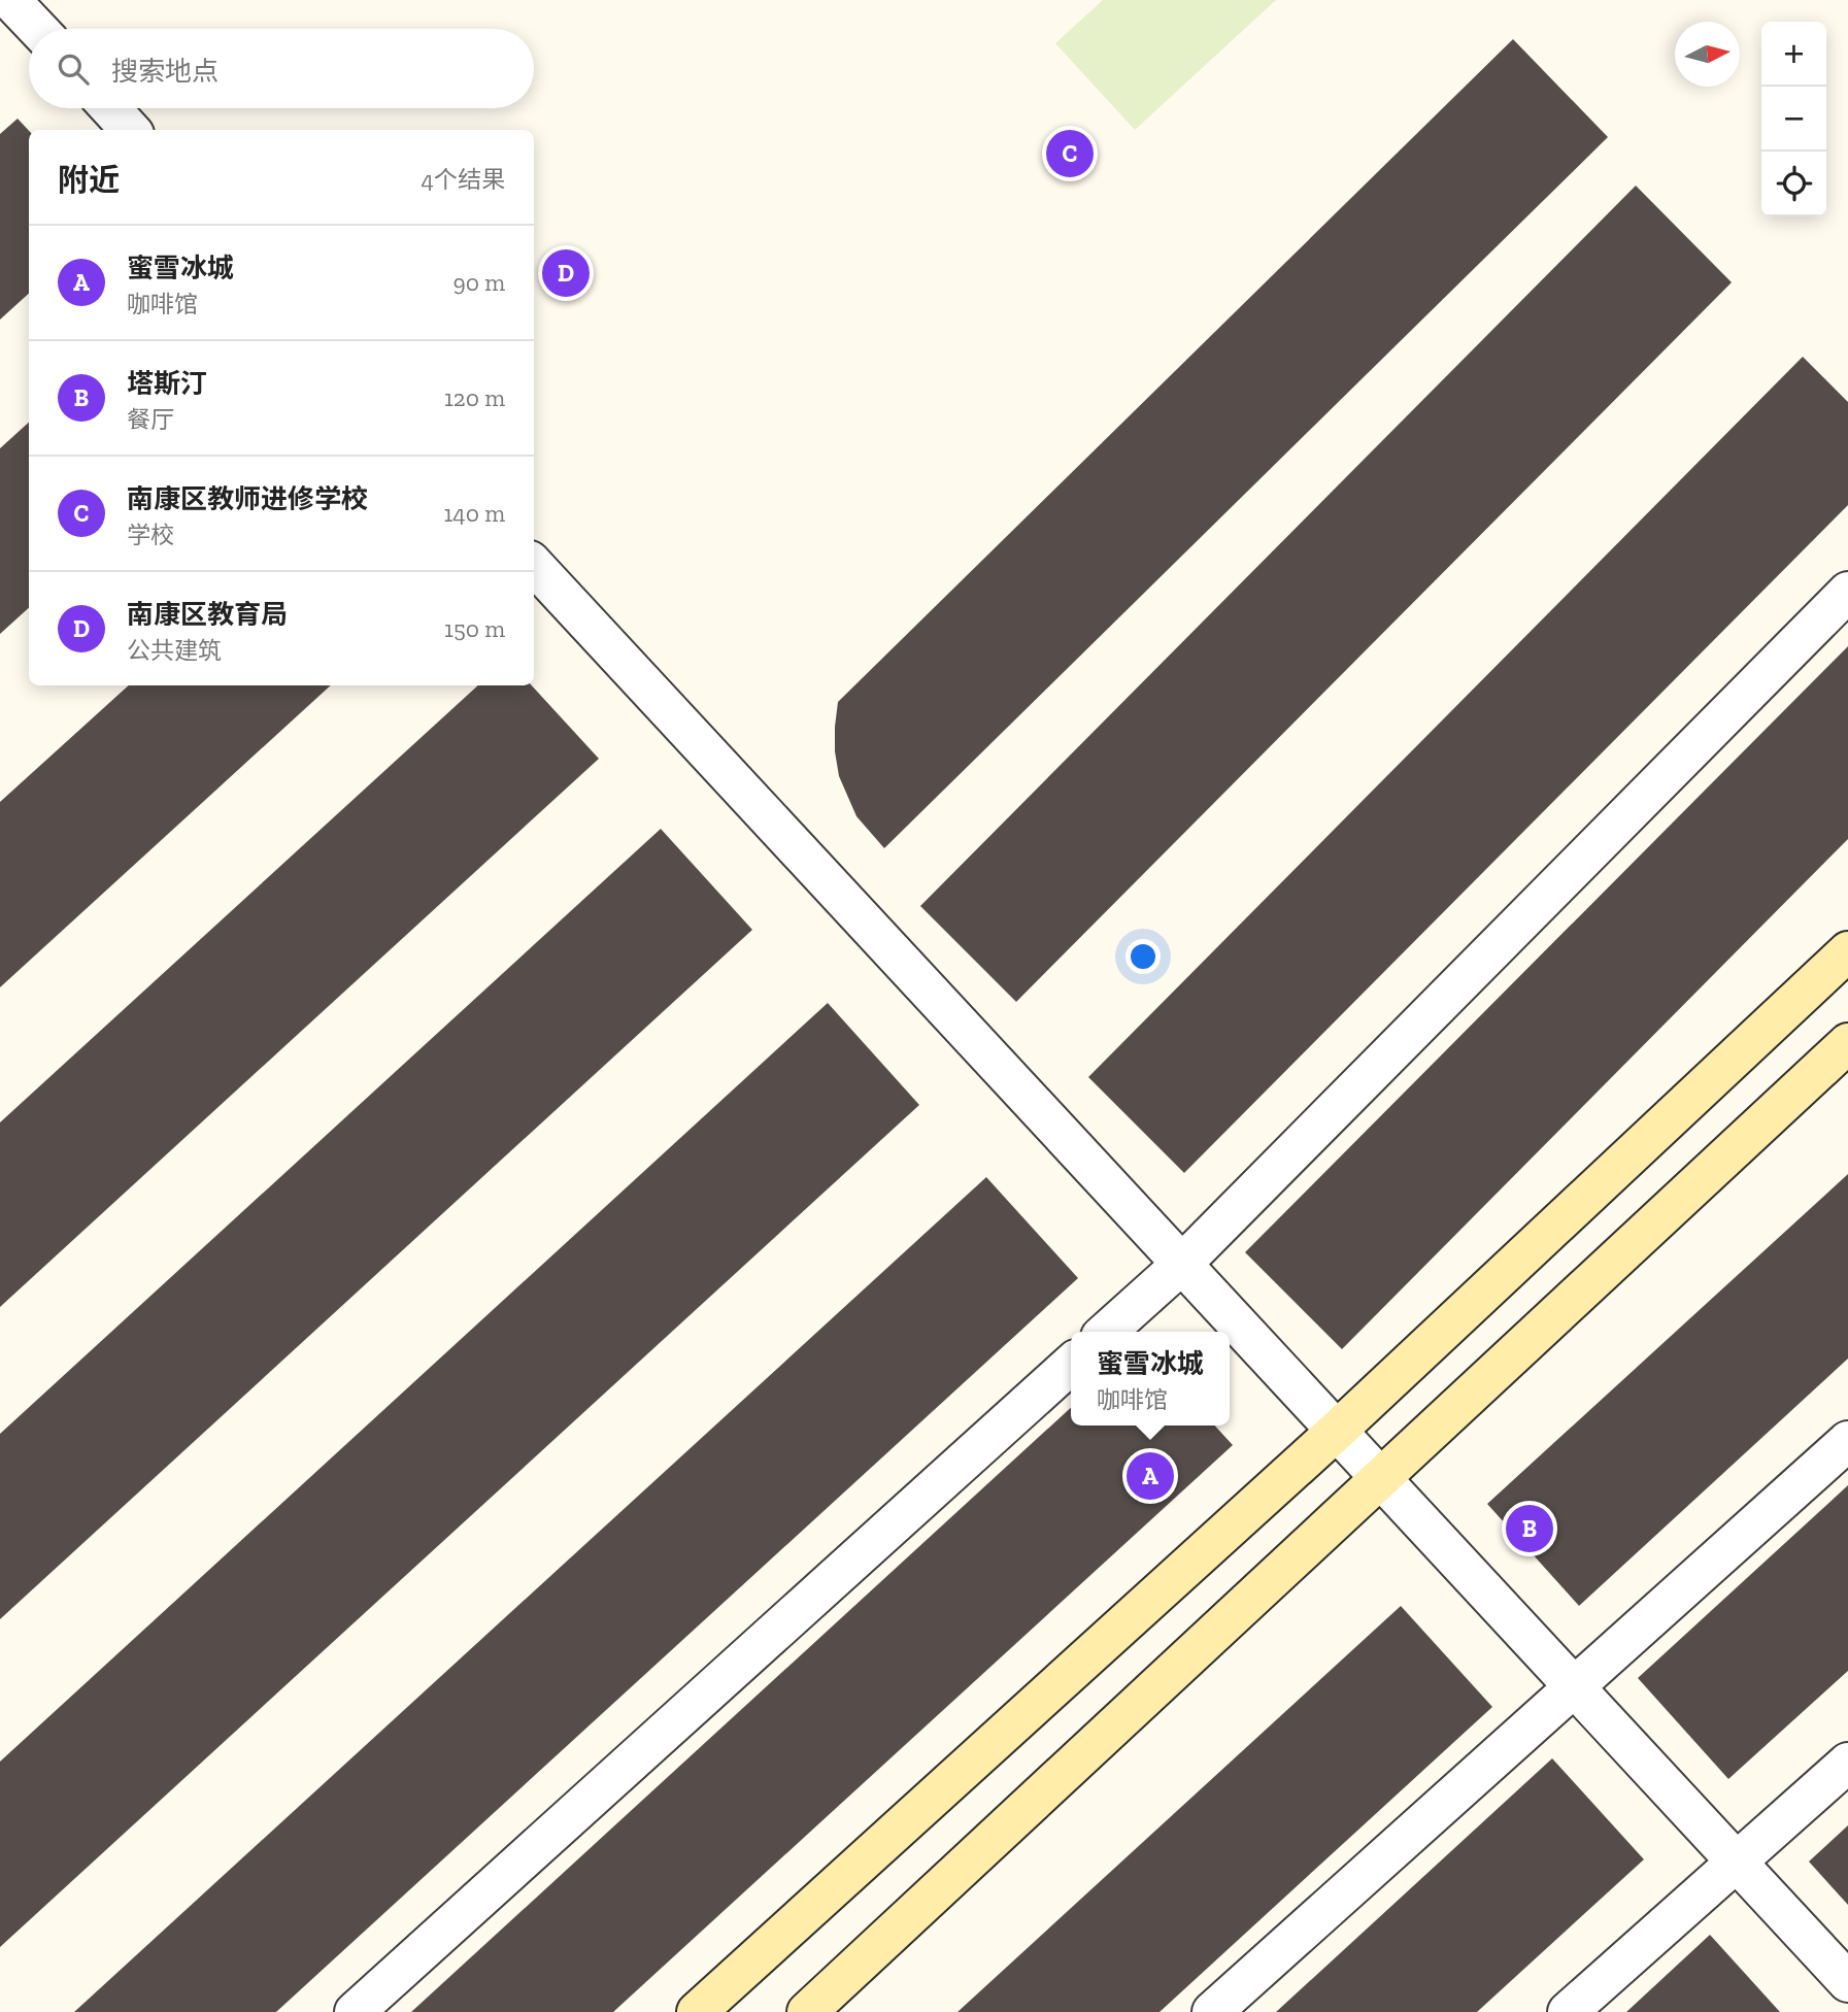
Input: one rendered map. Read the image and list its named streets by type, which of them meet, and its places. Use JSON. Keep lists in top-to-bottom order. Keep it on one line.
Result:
{"north":"right","page":{"map_buttons":["+","−"],"search":"搜索地点","pins":["C","D","A","B"],"heading":["附近","4个结果"],"list":[{"mark":"A","name":"蜜雪冰城","note":"咖啡馆","value":"90 m"},{"mark":"B","name":"塔斯汀","note":"餐厅","value":"120 m"},{"mark":"C","name":"南康区教师进修学校","note":"学校","value":"140 m"},{"mark":"D","name":"南康区教育局","note":"公共建筑","value":"150 m"}],"popup":["蜜雪冰城","咖啡馆"]}}
